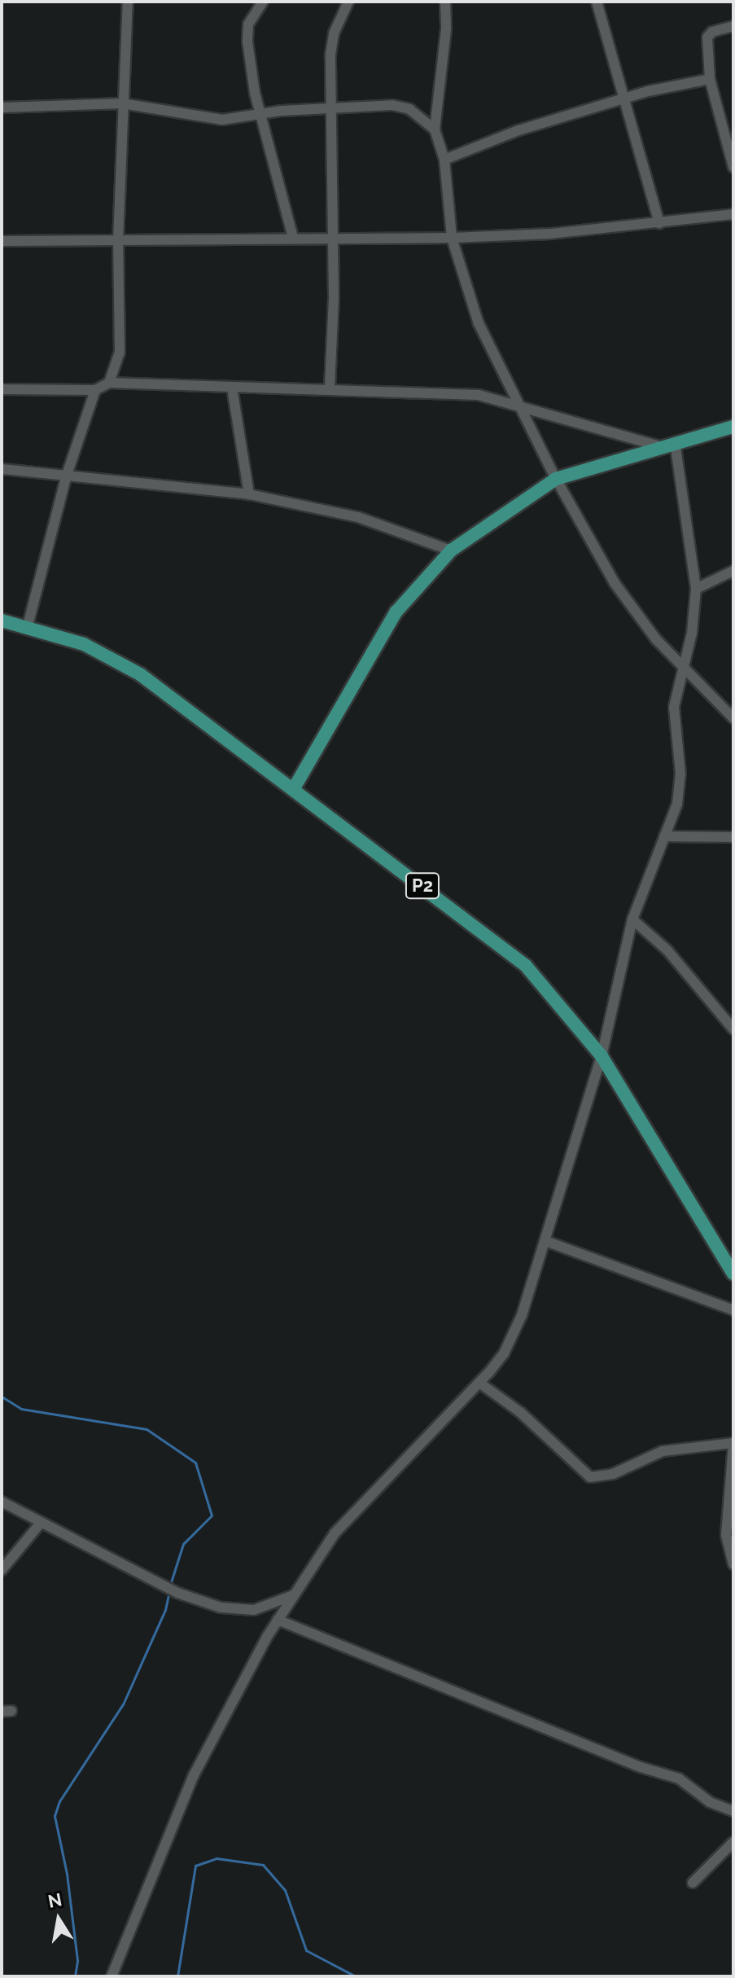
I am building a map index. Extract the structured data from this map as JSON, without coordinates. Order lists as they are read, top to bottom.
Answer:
{
  "streets": {
    "main road": ["P2"]
  },
  "north": "top"
}
